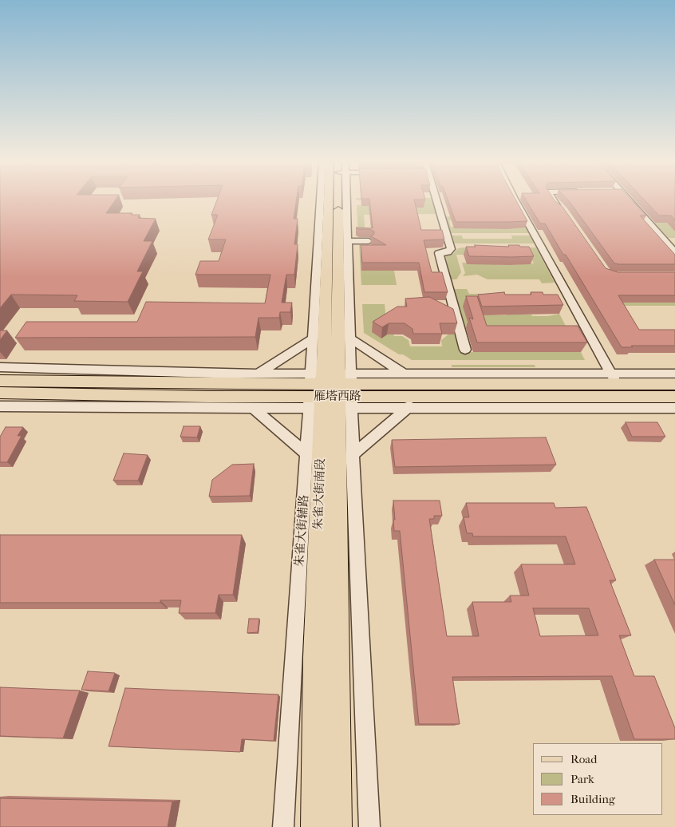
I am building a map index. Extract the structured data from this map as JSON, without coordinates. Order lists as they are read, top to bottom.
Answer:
{
  "streets": {
    "main road": ["雁塔西路", "朱雀大街南段"],
    "street": ["朱雀大街辅路"]
  },
  "crossings": [
    ["雁塔西路", "朱雀大街南段"],
    ["雁塔西路", "朱雀大街辅路"],
    ["朱雀大街南段", "朱雀大街辅路"]
  ],
  "legend": ["Road", "Park", "Building"]
}
